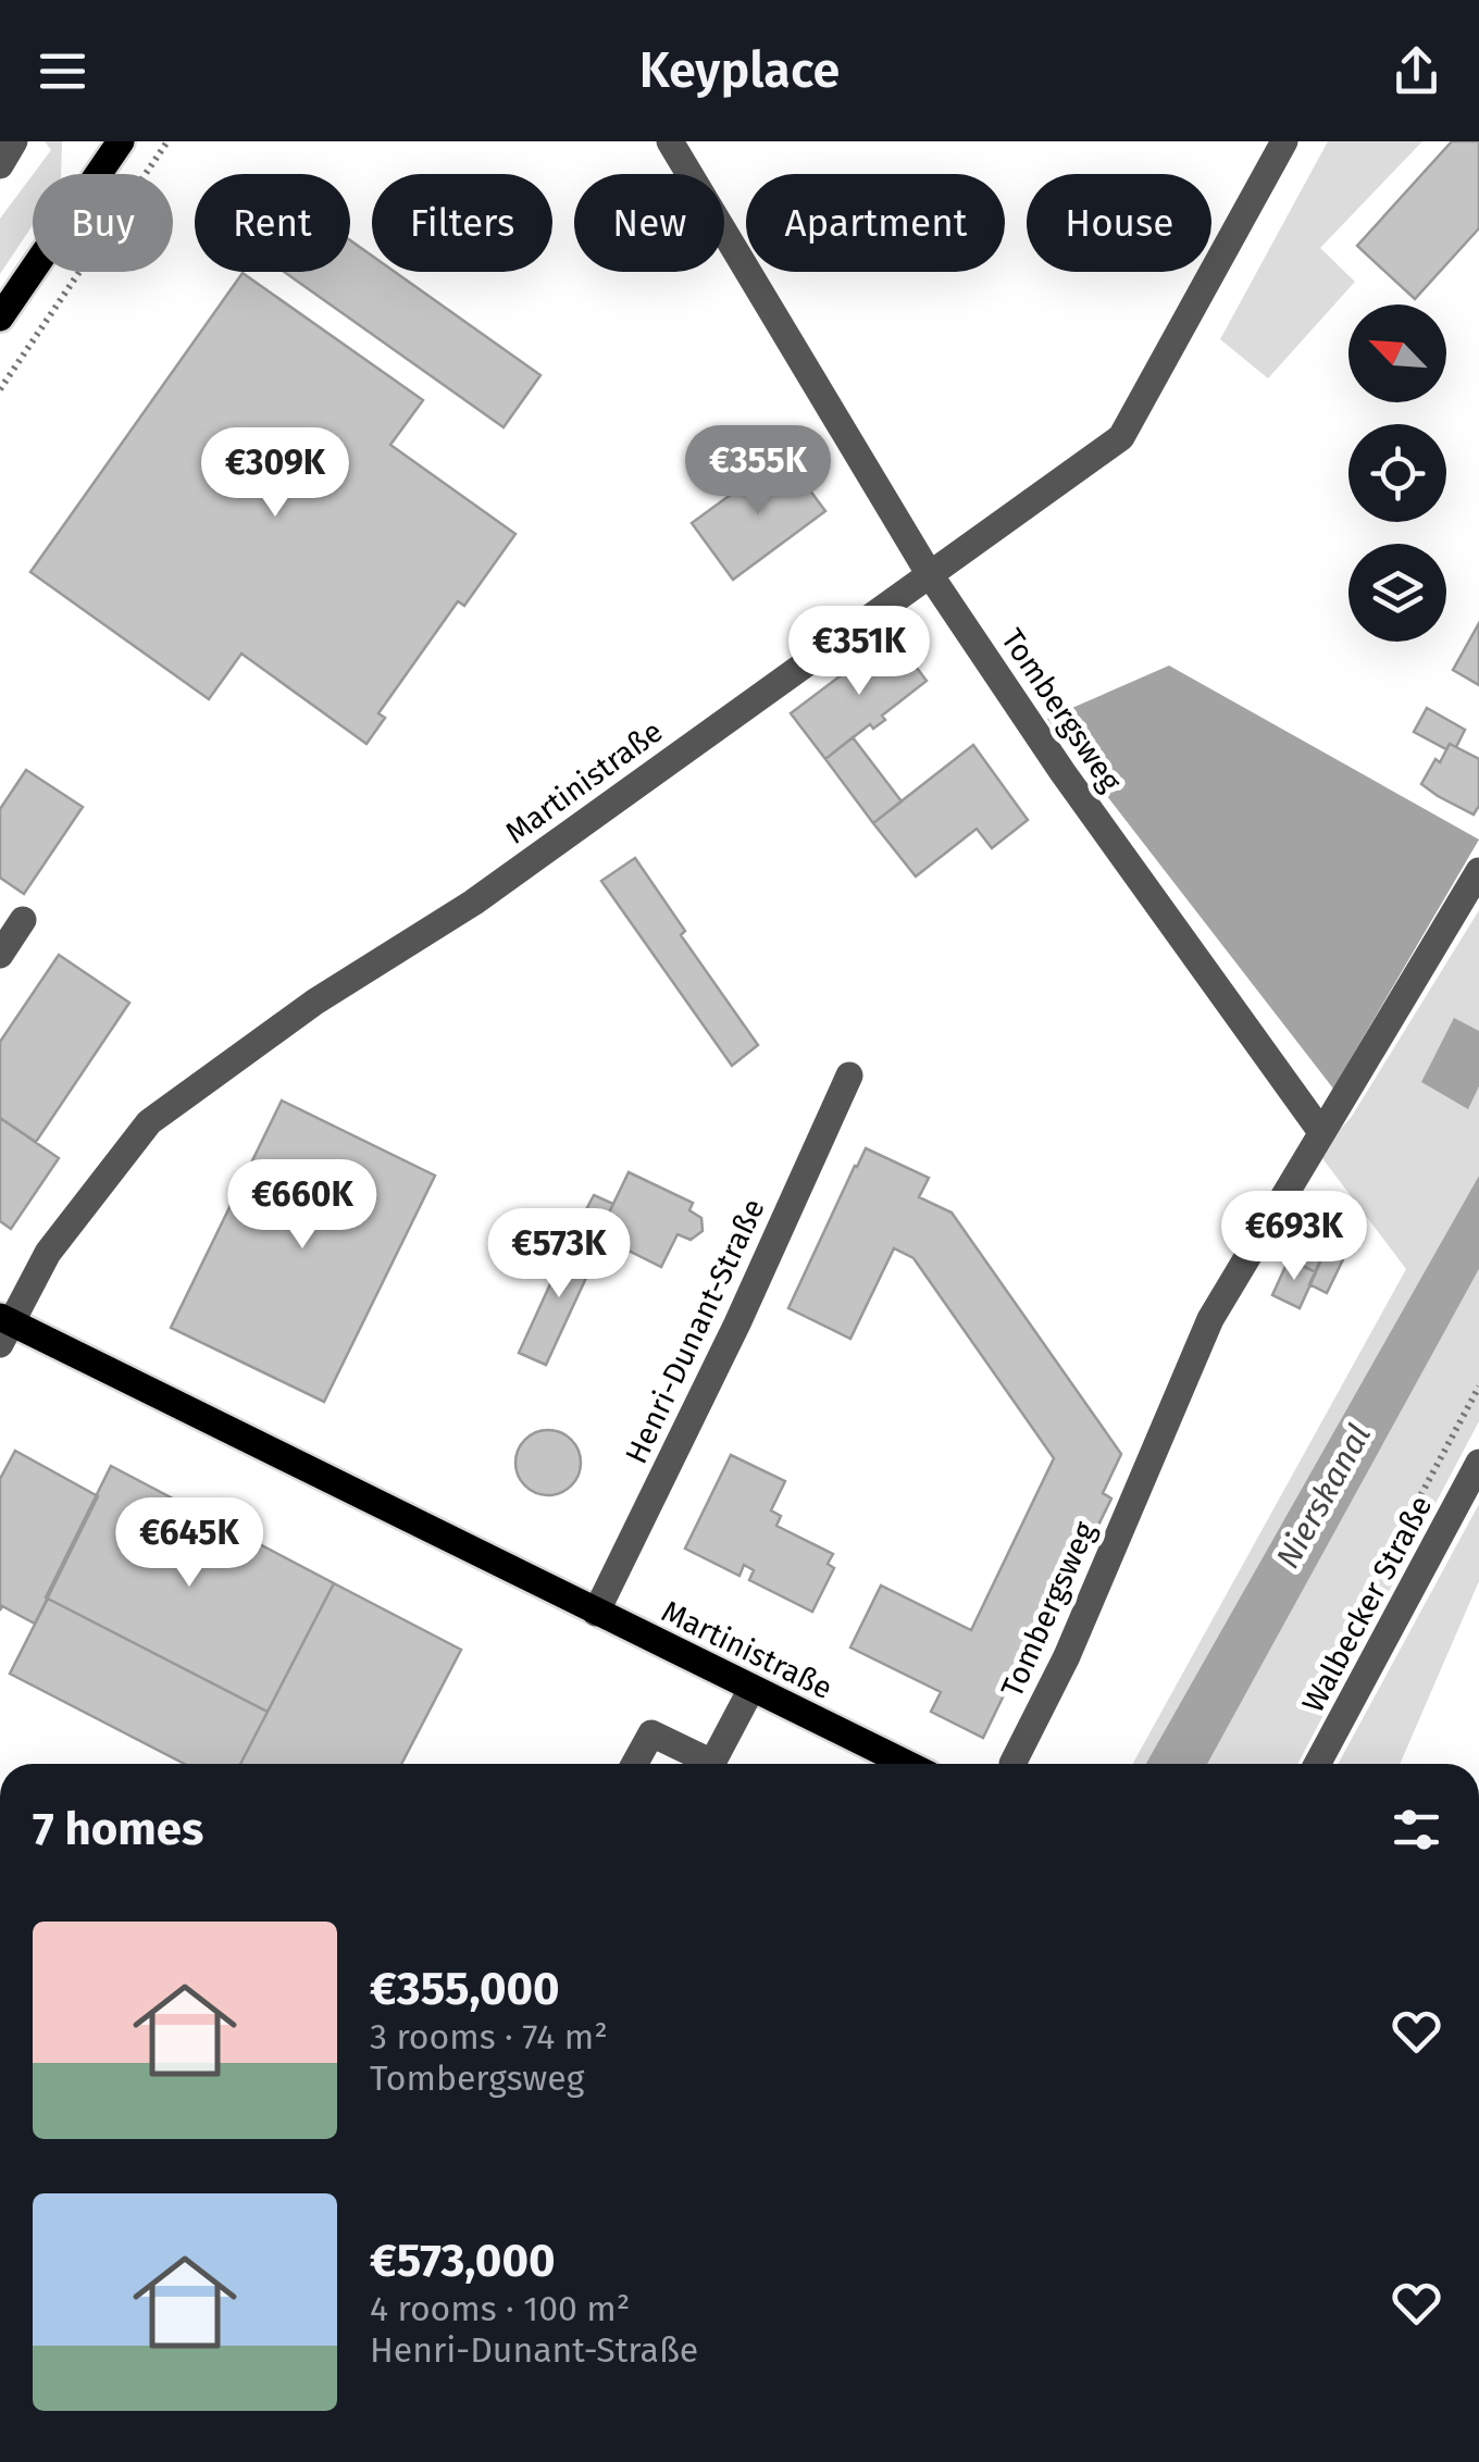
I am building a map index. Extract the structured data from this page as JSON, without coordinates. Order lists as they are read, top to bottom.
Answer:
{
  "streets": {
    "main road": ["Martinistraße"],
    "street": ["Tombergsweg", "Henri-Dunant-Straße", "Walbecker Straße"]
  },
  "crossings": [
    ["Tombergsweg", "Martinistraße"],
    ["Martinistraße", "Henri-Dunant-Straße"]
  ],
  "water": ["Nierskanal"],
  "north": "top left",
  "page": {
    "header": "Keyplace",
    "chip": [
      "Buy",
      "Rent",
      "Filters",
      "New",
      "Apartment",
      "House"
    ],
    "price": [
      "€355K",
      "€309K",
      "€351K",
      "€660K",
      "€693K",
      "€573K",
      "€645K"
    ],
    "heading": "7 homes",
    "list": [
      {
        "name": "€355,000",
        "note": "3 rooms · 74 m² · Tombergsweg"
      },
      {
        "name": "€573,000",
        "note": "4 rooms · 100 m² · Henri-Dunant-Straße"
      }
    ]
  }
}
